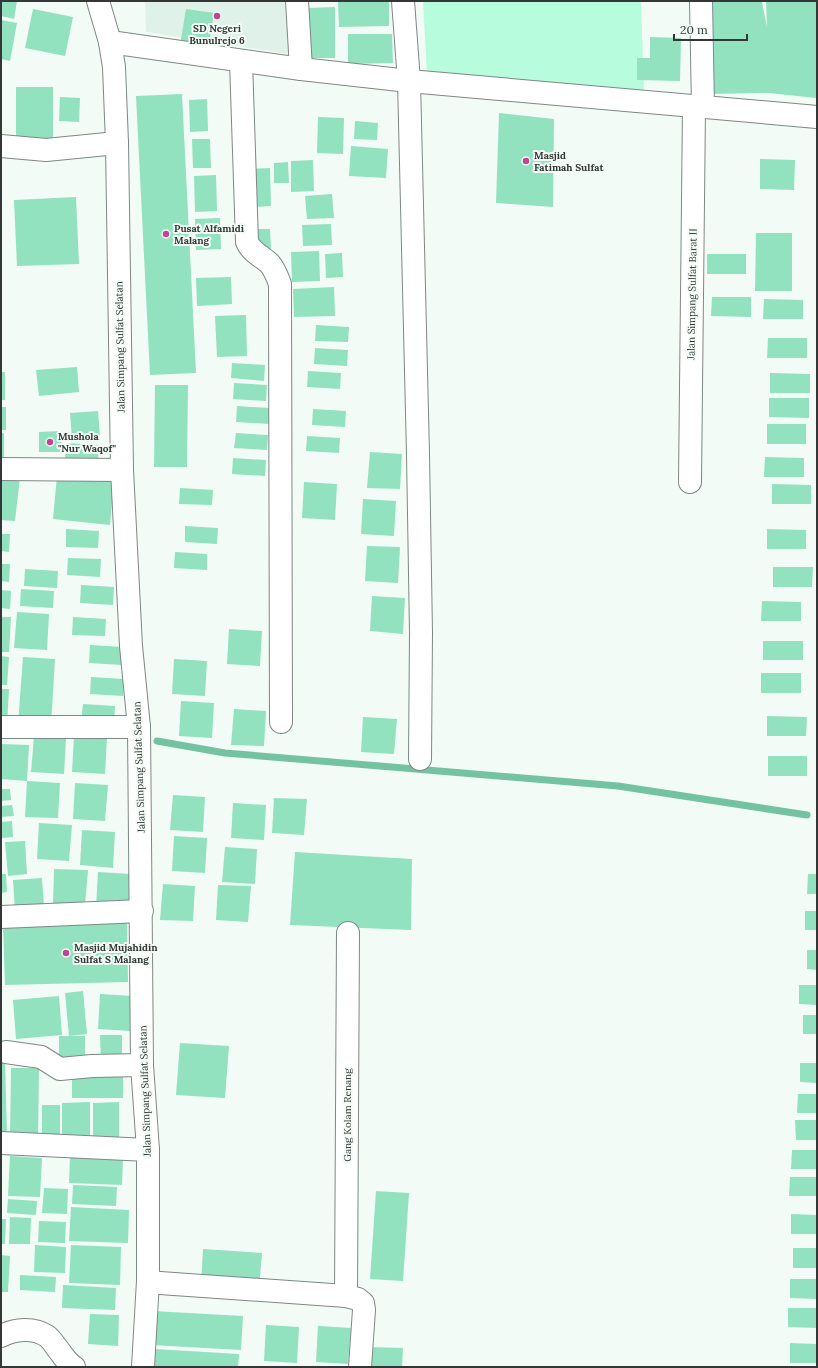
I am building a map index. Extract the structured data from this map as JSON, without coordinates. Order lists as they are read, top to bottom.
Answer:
{
  "streets": {
    "street": ["Jalan Simpang Sulfat Barat II", "Jalan Simpang Sulfat Selatan", "Gang Kolam Renang"]
  },
  "places": [
    "SD Negeri Bunulrejo 6",
    "Masjid Fatimah Sulfat",
    "Pusat Alfamidi Malang",
    "Mushola \"Nur Waqof\"",
    "Masjid Mujahidin Sulfat S Malang"
  ],
  "scale_bar": "20 m"
}
